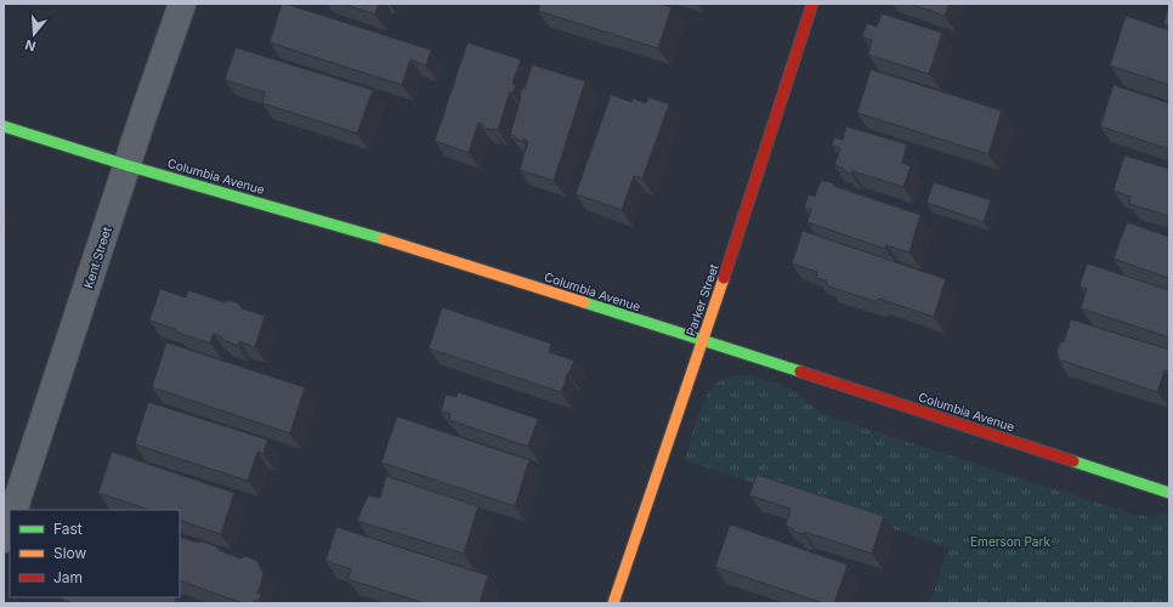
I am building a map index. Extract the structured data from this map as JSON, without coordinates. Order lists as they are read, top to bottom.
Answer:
{
  "streets": {
    "street": ["Columbia Avenue", "Kent Street", "Parker Street"]
  },
  "crossings": [
    ["Columbia Avenue", "Kent Street"],
    ["Columbia Avenue", "Parker Street"]
  ],
  "parks": ["Emerson Park"],
  "legend": ["Fast", "Slow", "Jam"],
  "north": "bottom"
}
